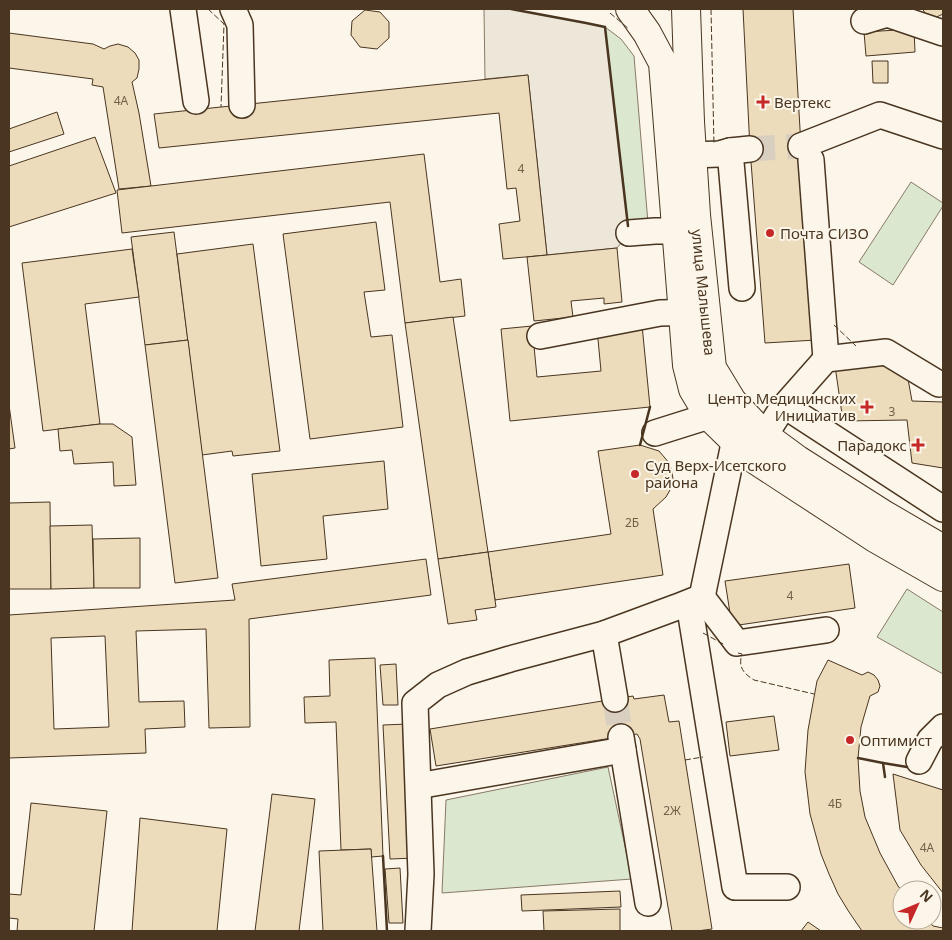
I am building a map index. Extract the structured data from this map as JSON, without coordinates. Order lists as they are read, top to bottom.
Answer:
{
  "streets": {
    "main road": ["улица Малышева"]
  },
  "places": {
    "health": ["Вертекс", "Центр Медицинских Инициатив", "Парадокс"],
    "other": ["Почта СИЗО", "Суд Верх-Исетского района", "Оптимист"]
  },
  "house_numbers": [
    "4А",
    "4",
    "3",
    "2Б",
    "4",
    "4Б",
    "2Ж",
    "4А"
  ],
  "north": "top right"
}
